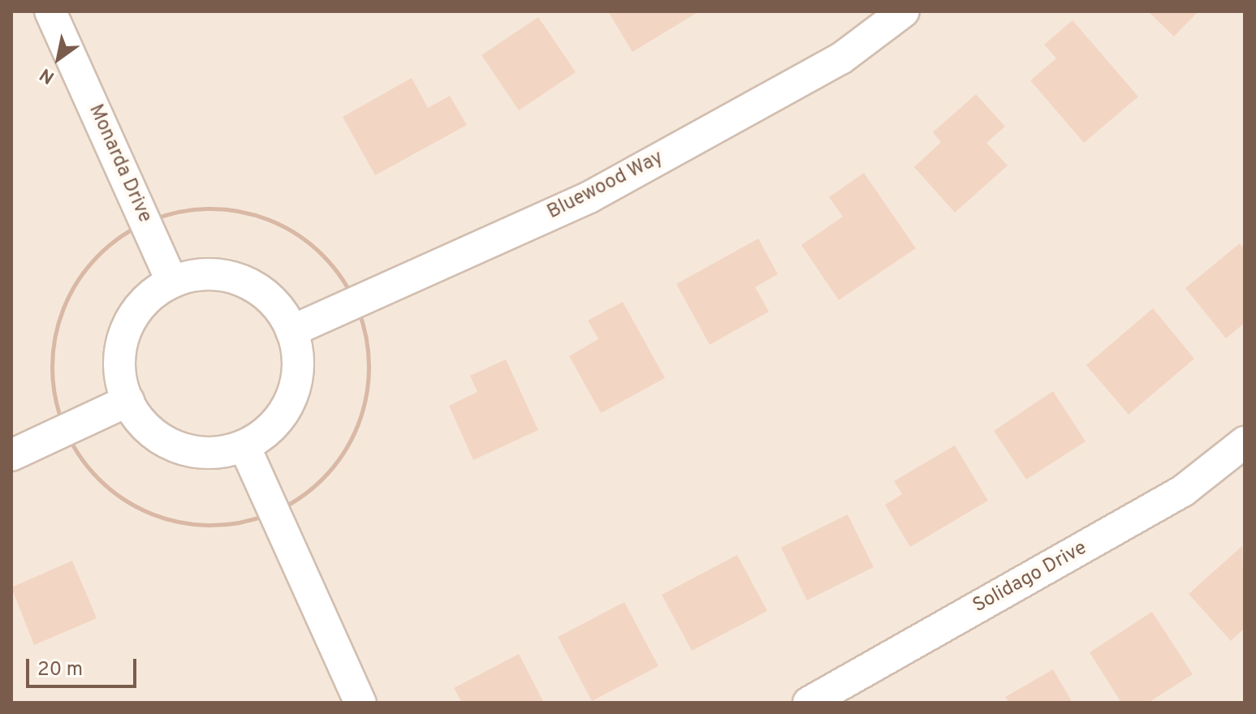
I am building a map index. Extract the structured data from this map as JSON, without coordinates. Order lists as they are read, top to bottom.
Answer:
{
  "streets": {
    "street": ["Monarda Drive", "Bluewood Way", "Solidago Drive"]
  },
  "crossings": [
    ["Monarda Drive", "Bluewood Way"]
  ],
  "scale_bar": "20 m",
  "north": "bottom left"
}
